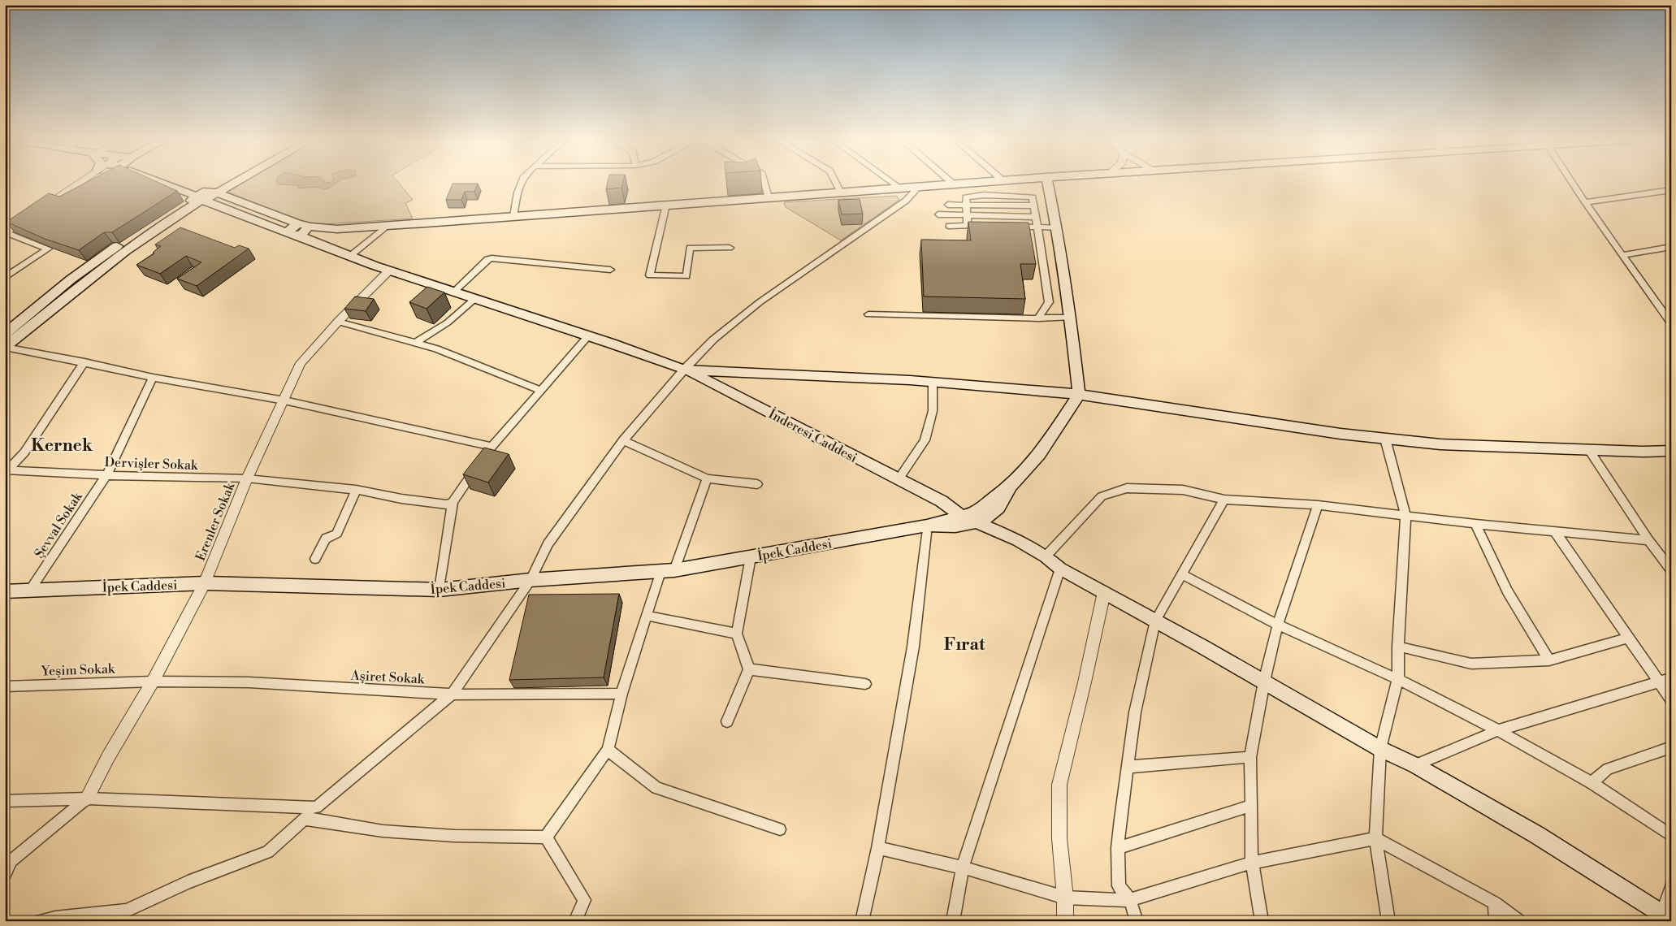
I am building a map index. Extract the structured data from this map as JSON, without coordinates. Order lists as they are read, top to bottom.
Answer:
{
  "streets": {
    "main road": ["İnderesi Caddesi", "İpek Caddesi"],
    "street": [
      "Dervişler Sokak",
      "Erenler Sokak",
      "Şevval Sokak",
      "Yeşim Sokak",
      "Aşiret Sokak"
    ]
  },
  "crossings": [
    ["İnderesi Caddesi", "İpek Caddesi"],
    ["Dervişler Sokak", "Erenler Sokak"],
    ["Dervişler Sokak", "Şevval Sokak"],
    ["Erenler Sokak", "İpek Caddesi"],
    ["Erenler Sokak", "Yeşim Sokak"],
    ["Erenler Sokak", "Aşiret Sokak"],
    ["Şevval Sokak", "İpek Caddesi"],
    ["Yeşim Sokak", "Aşiret Sokak"]
  ],
  "districts": ["Kernek", "Fırat"]
}
